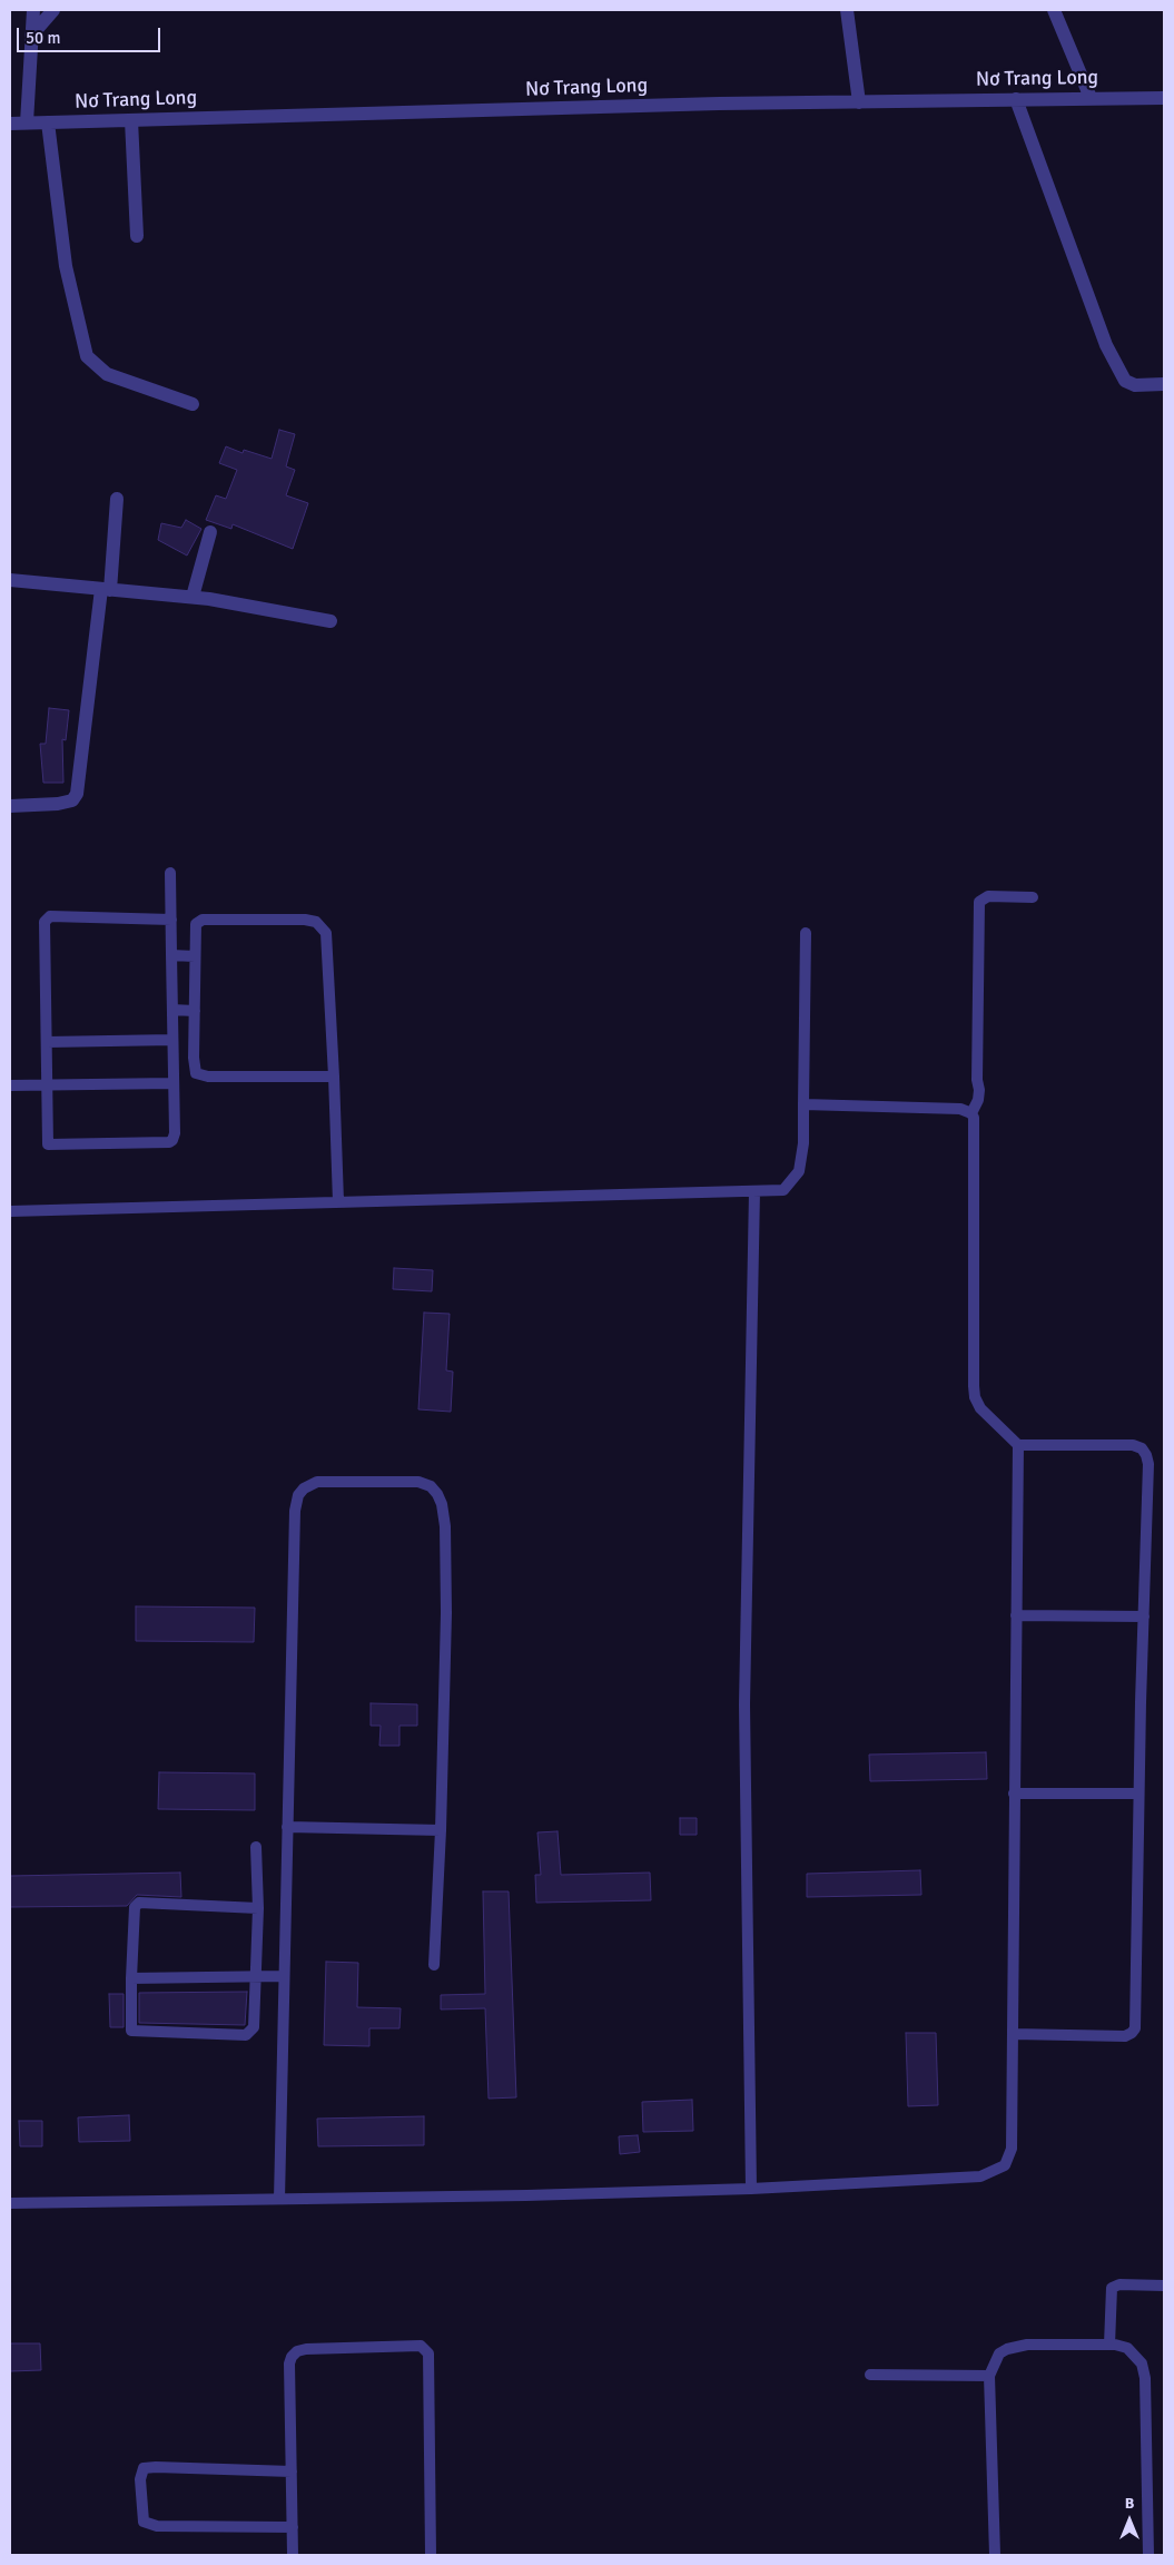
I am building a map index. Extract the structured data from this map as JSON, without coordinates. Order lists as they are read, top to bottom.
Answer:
{
  "streets": {
    "street": ["Nơ Trang Long"]
  },
  "scale_bar": "50 m",
  "north": "top"
}
